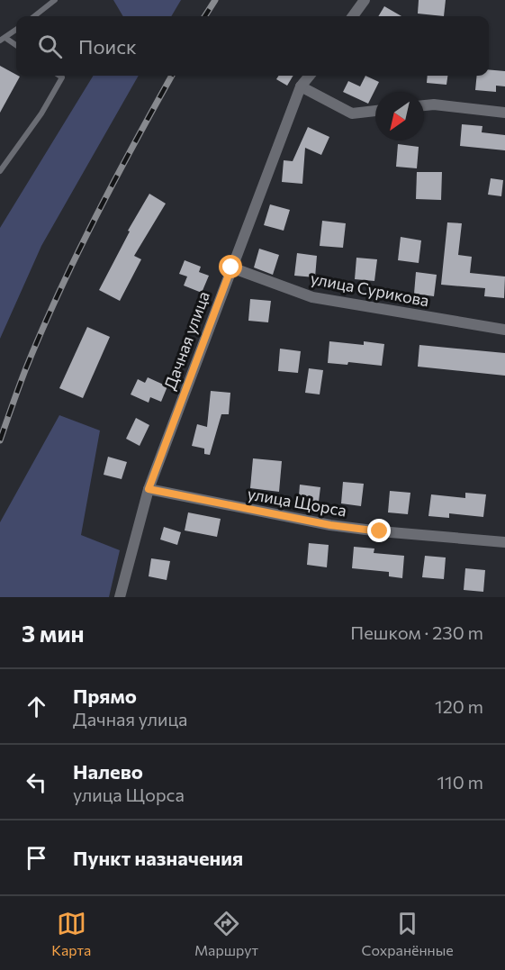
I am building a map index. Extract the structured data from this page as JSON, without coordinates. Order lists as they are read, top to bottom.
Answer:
{
  "streets": {
    "street": ["улица Сурикова", "Дачная улица", "улица Щорса"]
  },
  "crossings": [
    ["улица Сурикова", "Дачная улица"],
    ["Дачная улица", "улица Щорса"]
  ],
  "north": "bottom left",
  "page": {
    "search": "Поиск",
    "heading": ["3 мин", "Пешком · 230 m"],
    "list": [
      ["Прямо", "Дачная улица", "120 m"],
      ["Налево", "улица Щорса", "110 m"],
      "Пункт назначения"
    ],
    "nav": ["Карта", "Маршрут", "Сохранённые"]
  }
}
